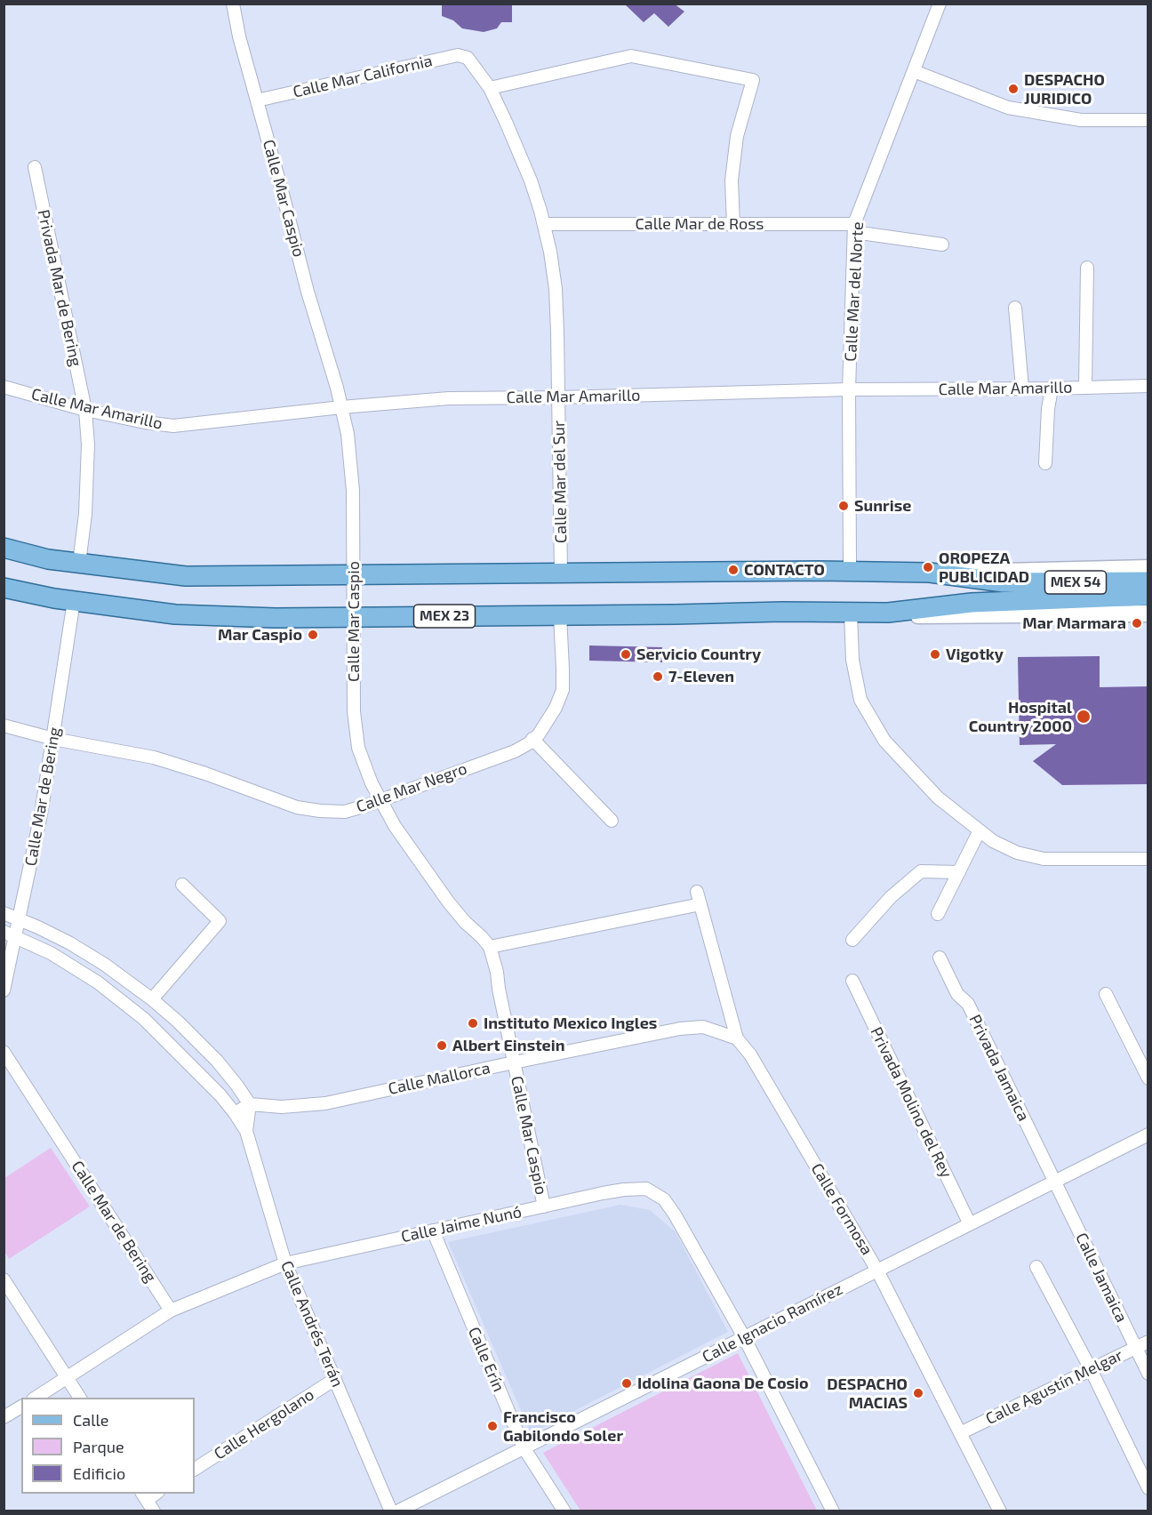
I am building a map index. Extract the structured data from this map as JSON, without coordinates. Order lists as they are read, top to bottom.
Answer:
{
  "streets": {
    "main road": ["MEX 54", "MEX 23"],
    "street": [
      "Calle Mar California",
      "Calle Mar Caspio",
      "Calle Mar de Ross",
      "Privada Mar de Bering",
      "Calle Mar del Norte",
      "Calle Mar Amarillo",
      "Calle Mar del Sur",
      "Calle Mar Negro",
      "Calle Mar de Bering",
      "Privada Jamaica",
      "Calle Mallorca",
      "Privada Molino del Rey",
      "Calle Formosa",
      "Calle Jaime Nunó",
      "Calle Jamaica",
      "Calle Ignacio Ramírez",
      "Calle Andrés Terán",
      "Calle Erín",
      "Calle Agustín Melgar",
      "Calle Hergolano"
    ]
  },
  "crossings": [
    ["Calle Mar California", "Calle Mar Caspio"],
    ["Calle Mar California", "Calle Mar del Sur"],
    ["Calle Mar Caspio", "Calle Mar Amarillo"],
    ["Calle Mar Caspio", "MEX 23"],
    ["Calle Mar Caspio", "Calle Mar Negro"],
    ["Calle Mar Caspio", "Calle Mallorca"],
    ["Calle Mar Caspio", "Calle Formosa"],
    ["Calle Mar Caspio", "Calle Jaime Nunó"],
    ["Calle Mar de Ross", "Calle Mar del Norte"],
    ["Calle Mar de Ross", "Calle Mar del Sur"],
    ["Privada Mar de Bering", "Calle Mar Amarillo"],
    ["Calle Mar del Norte", "Calle Mar Amarillo"],
    ["Calle Mar Amarillo", "Calle Mar del Sur"],
    ["MEX 54", "MEX 23"],
    ["MEX 23", "Calle Mar Negro"],
    ["MEX 23", "Calle Mar de Bering"],
    ["Calle Mar Negro", "Calle Mar de Bering"],
    ["Calle Mar de Bering", "Calle Jaime Nunó"],
    ["Calle Mar de Bering", "Calle Andrés Terán"],
    ["Privada Jamaica", "Calle Jamaica"],
    ["Privada Jamaica", "Calle Ignacio Ramírez"],
    ["Calle Mallorca", "Calle Formosa"],
    ["Calle Mallorca", "Calle Andrés Terán"],
    ["Privada Molino del Rey", "Calle Ignacio Ramírez"],
    ["Calle Formosa", "Calle Ignacio Ramírez"],
    ["Calle Formosa", "Calle Agustín Melgar"],
    ["Calle Jaime Nunó", "Calle Ignacio Ramírez"],
    ["Calle Jaime Nunó", "Calle Andrés Terán"],
    ["Calle Jaime Nunó", "Calle Erín"],
    ["Calle Jamaica", "Calle Ignacio Ramírez"],
    ["Calle Jamaica", "Calle Agustín Melgar"],
    ["Calle Ignacio Ramírez", "Calle Erín"],
    ["Calle Andrés Terán", "Calle Hergolano"]
  ],
  "places": [
    "DESPACHO JURIDICO",
    "Sunrise",
    "OROPEZA PUBLICIDAD",
    "CONTACTO",
    "Mar Marmara",
    "Mar Caspio",
    "Servicio Country",
    "Vigotky",
    "7-Eleven",
    "Hospital Country 2000",
    "Instituto Mexico Ingles",
    "Albert Einstein",
    "Idolina Gaona De Cosio",
    "DESPACHO MACIAS",
    "Francisco Gabilondo Soler"
  ],
  "legend": ["Calle", "Parque", "Edificio"]
}
